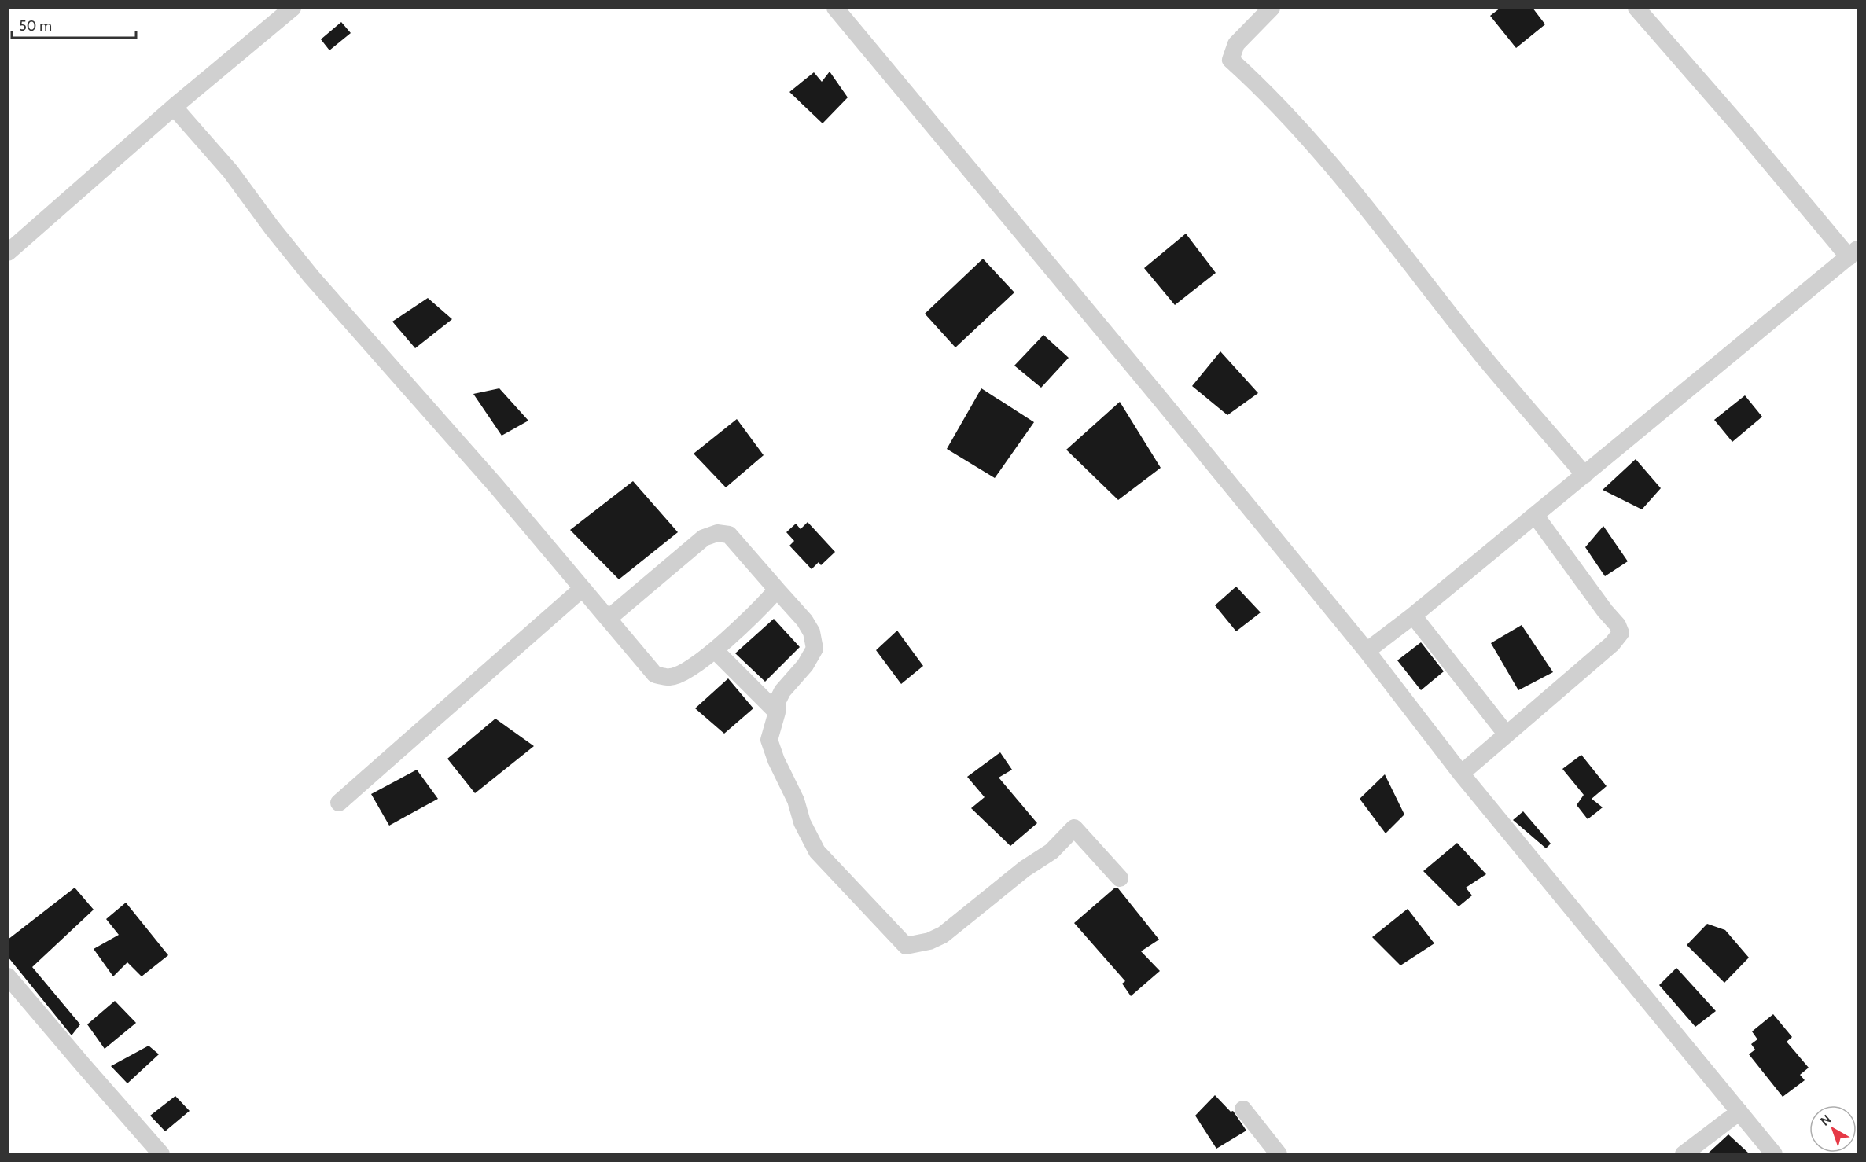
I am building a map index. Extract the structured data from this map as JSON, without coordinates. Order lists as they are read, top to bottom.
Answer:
{
  "scale_bar": "50 m",
  "north": "top left"
}
